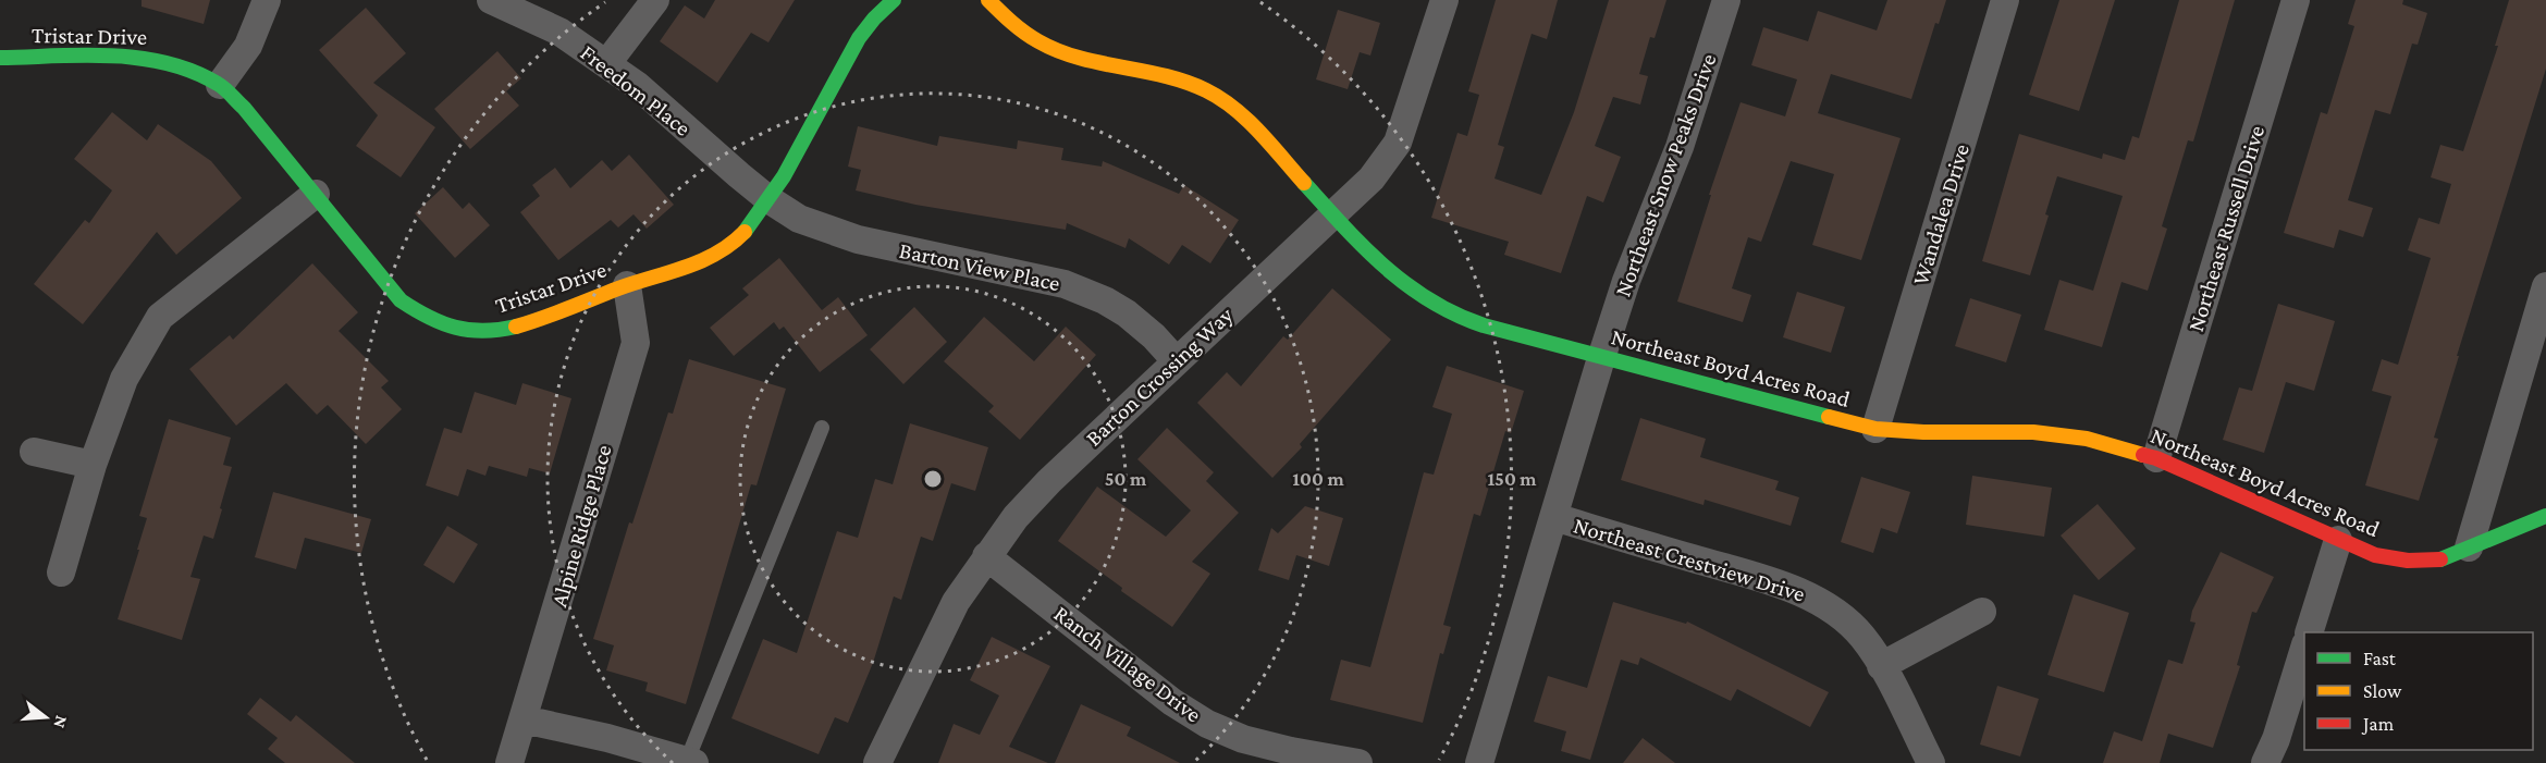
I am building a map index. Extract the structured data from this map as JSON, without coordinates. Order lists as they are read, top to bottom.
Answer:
{
  "streets": {
    "street": [
      "Tristar Drive",
      "Freedom Place",
      "Northeast Snow Peaks Drive",
      "Wandalea Drive",
      "Northeast Russell Drive",
      "Barton View Place",
      "Northeast Boyd Acres Road",
      "Barton Crossing Way",
      "Alpine Ridge Place",
      "Northeast Crestview Drive",
      "Ranch Village Drive"
    ]
  },
  "crossings": [
    ["Tristar Drive", "Freedom Place"],
    ["Tristar Drive", "Barton View Place"],
    ["Tristar Drive", "Alpine Ridge Place"],
    ["Freedom Place", "Barton View Place"],
    ["Northeast Snow Peaks Drive", "Northeast Boyd Acres Road"],
    ["Northeast Snow Peaks Drive", "Northeast Crestview Drive"],
    ["Wandalea Drive", "Northeast Boyd Acres Road"],
    ["Northeast Russell Drive", "Northeast Boyd Acres Road"],
    ["Barton View Place", "Barton Crossing Way"],
    ["Northeast Boyd Acres Road", "Barton Crossing Way"],
    ["Barton Crossing Way", "Ranch Village Drive"]
  ],
  "legend": ["Fast", "Slow", "Jam"],
  "north": "right",
  "rings": ["50 m", "100 m", "150 m"]
}
